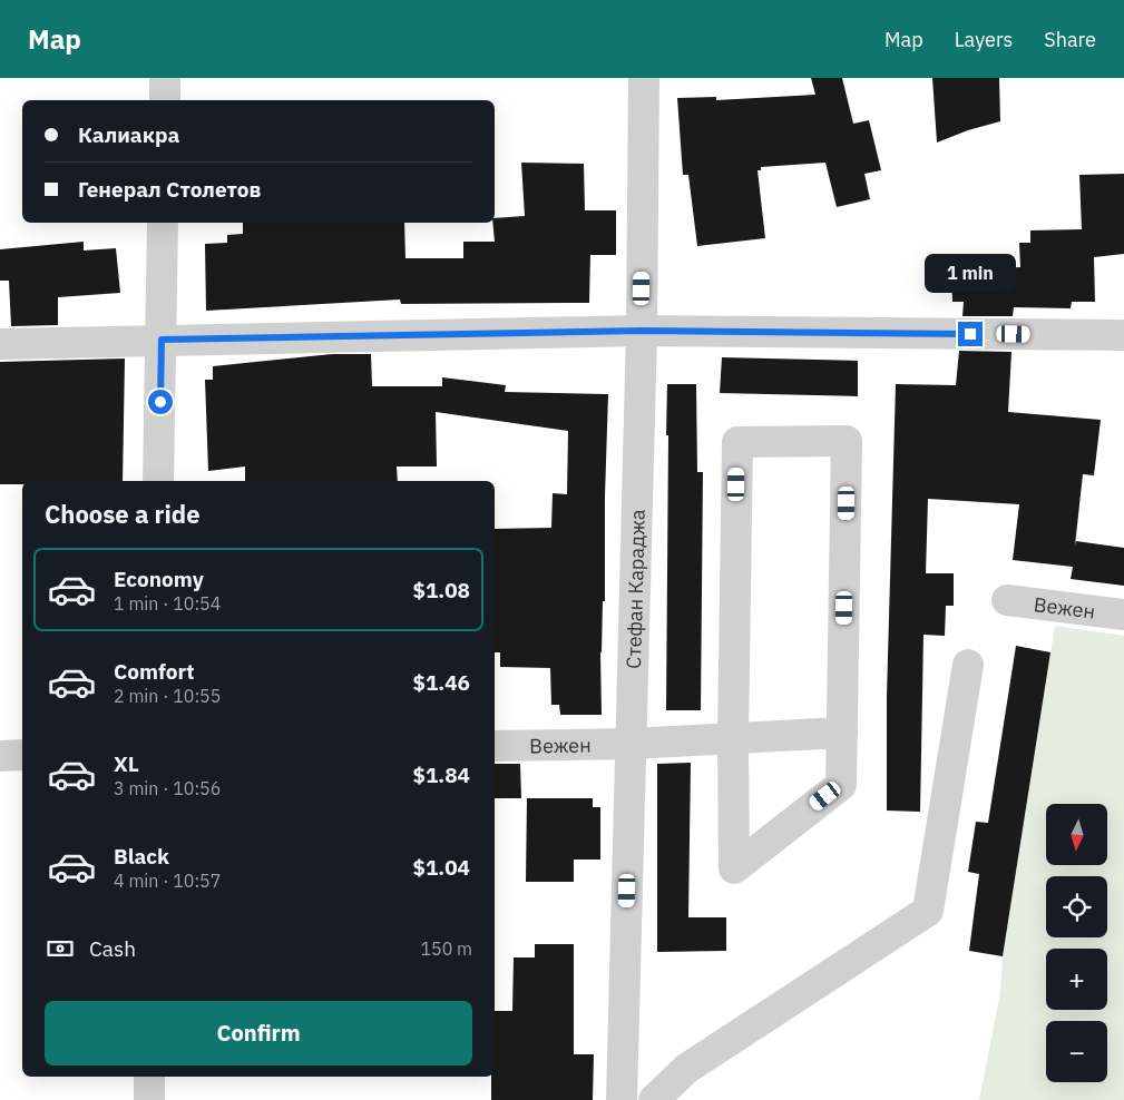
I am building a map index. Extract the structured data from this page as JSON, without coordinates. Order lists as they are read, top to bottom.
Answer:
{
  "streets": {
    "street": ["Стефан Караджа", "Вежен"]
  },
  "crossings": [
    ["Стефан Караджа", "Вежен"]
  ],
  "north": "bottom",
  "page": {
    "header": "Map",
    "nav": ["Map", "Layers", "Share"],
    "banner": ["Калиакра", "Генерал Столетов"],
    "bubble": "1 min",
    "heading": "Choose a ride",
    "list": [
      {
        "name": "Economy",
        "note": "1 min · 10:54",
        "value": "$1.08"
      },
      {
        "name": "Comfort",
        "note": "2 min · 10:55",
        "value": "$1.46"
      },
      {
        "name": "XL",
        "note": "3 min · 10:56",
        "value": "$1.84"
      },
      {
        "name": "Black",
        "note": "4 min · 10:57",
        "value": "$1.04"
      }
    ],
    "map_buttons": ["+", "−"],
    "pay": ["Cash", "150 m"],
    "buttons": "Confirm"
  }
}
